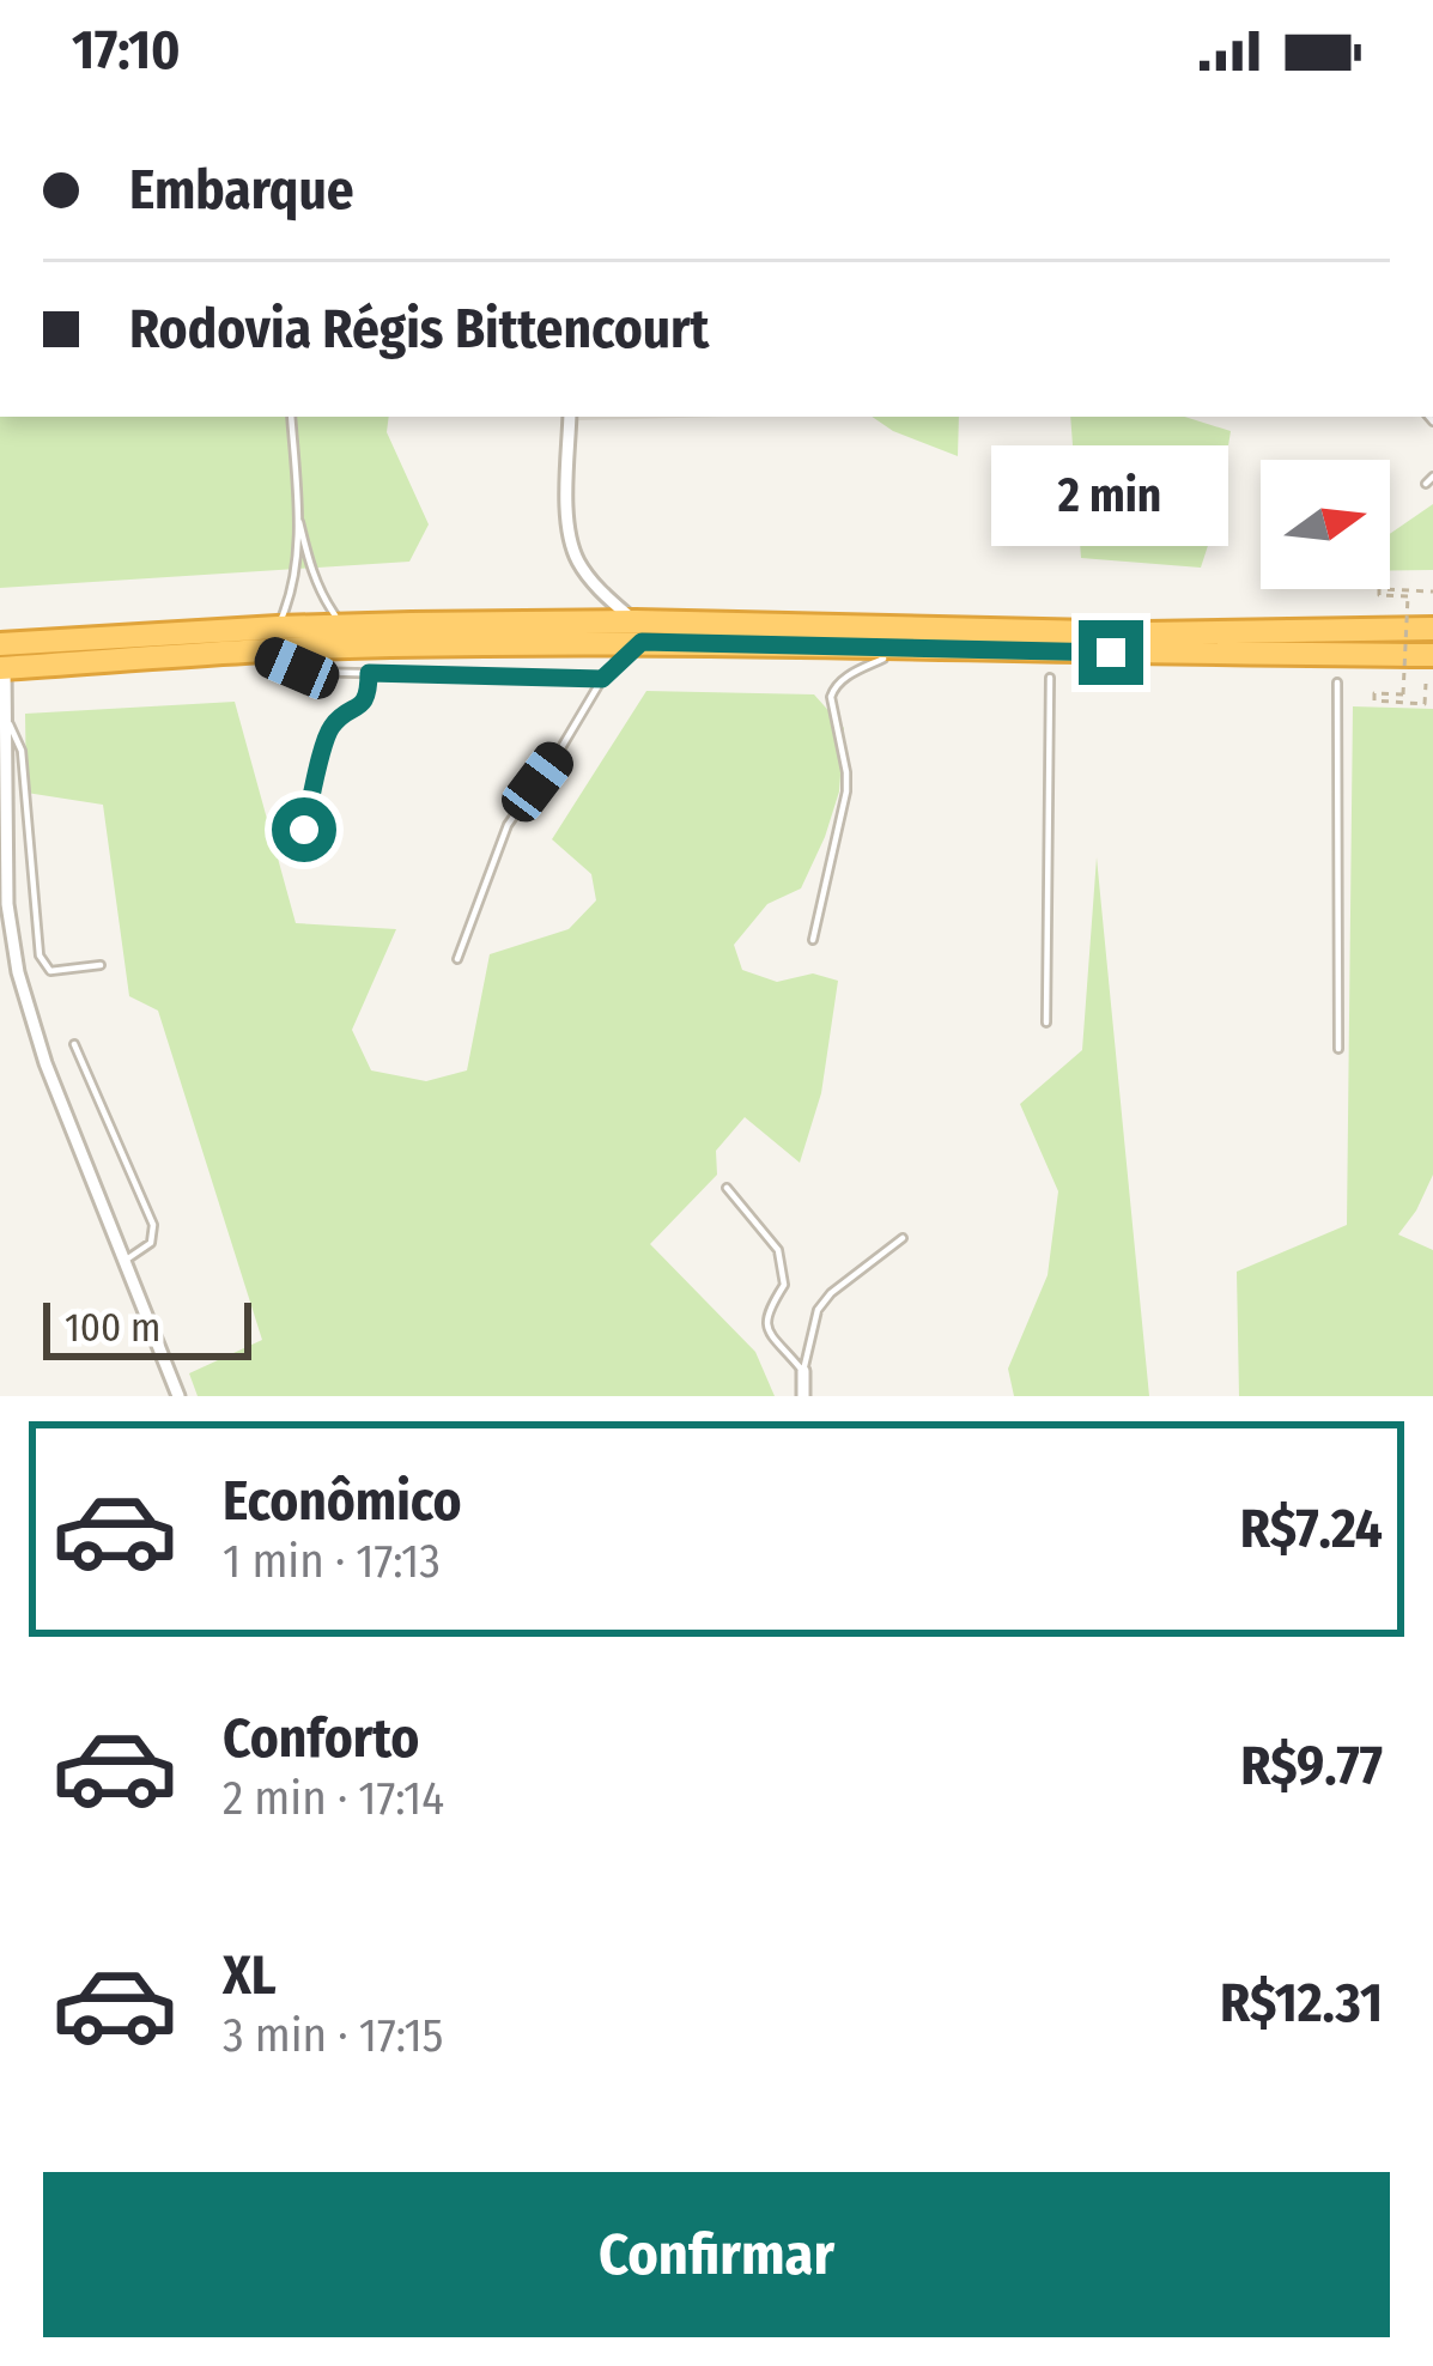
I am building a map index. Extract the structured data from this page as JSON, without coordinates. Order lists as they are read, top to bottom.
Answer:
{
  "scale_bar": "100 m",
  "north": "right",
  "page": {
    "status": "17:10",
    "banner": ["Embarque", "Rodovia Régis Bittencourt"],
    "bubble": "2 min",
    "scale": "100 m",
    "list": [
      {
        "name": "Econômico",
        "note": "1 min · 17:13",
        "value": "R$7.24"
      },
      {
        "name": "Conforto",
        "note": "2 min · 17:14",
        "value": "R$9.77"
      },
      {
        "name": "XL",
        "note": "3 min · 17:15",
        "value": "R$12.31"
      }
    ],
    "buttons": "Confirmar"
  }
}
